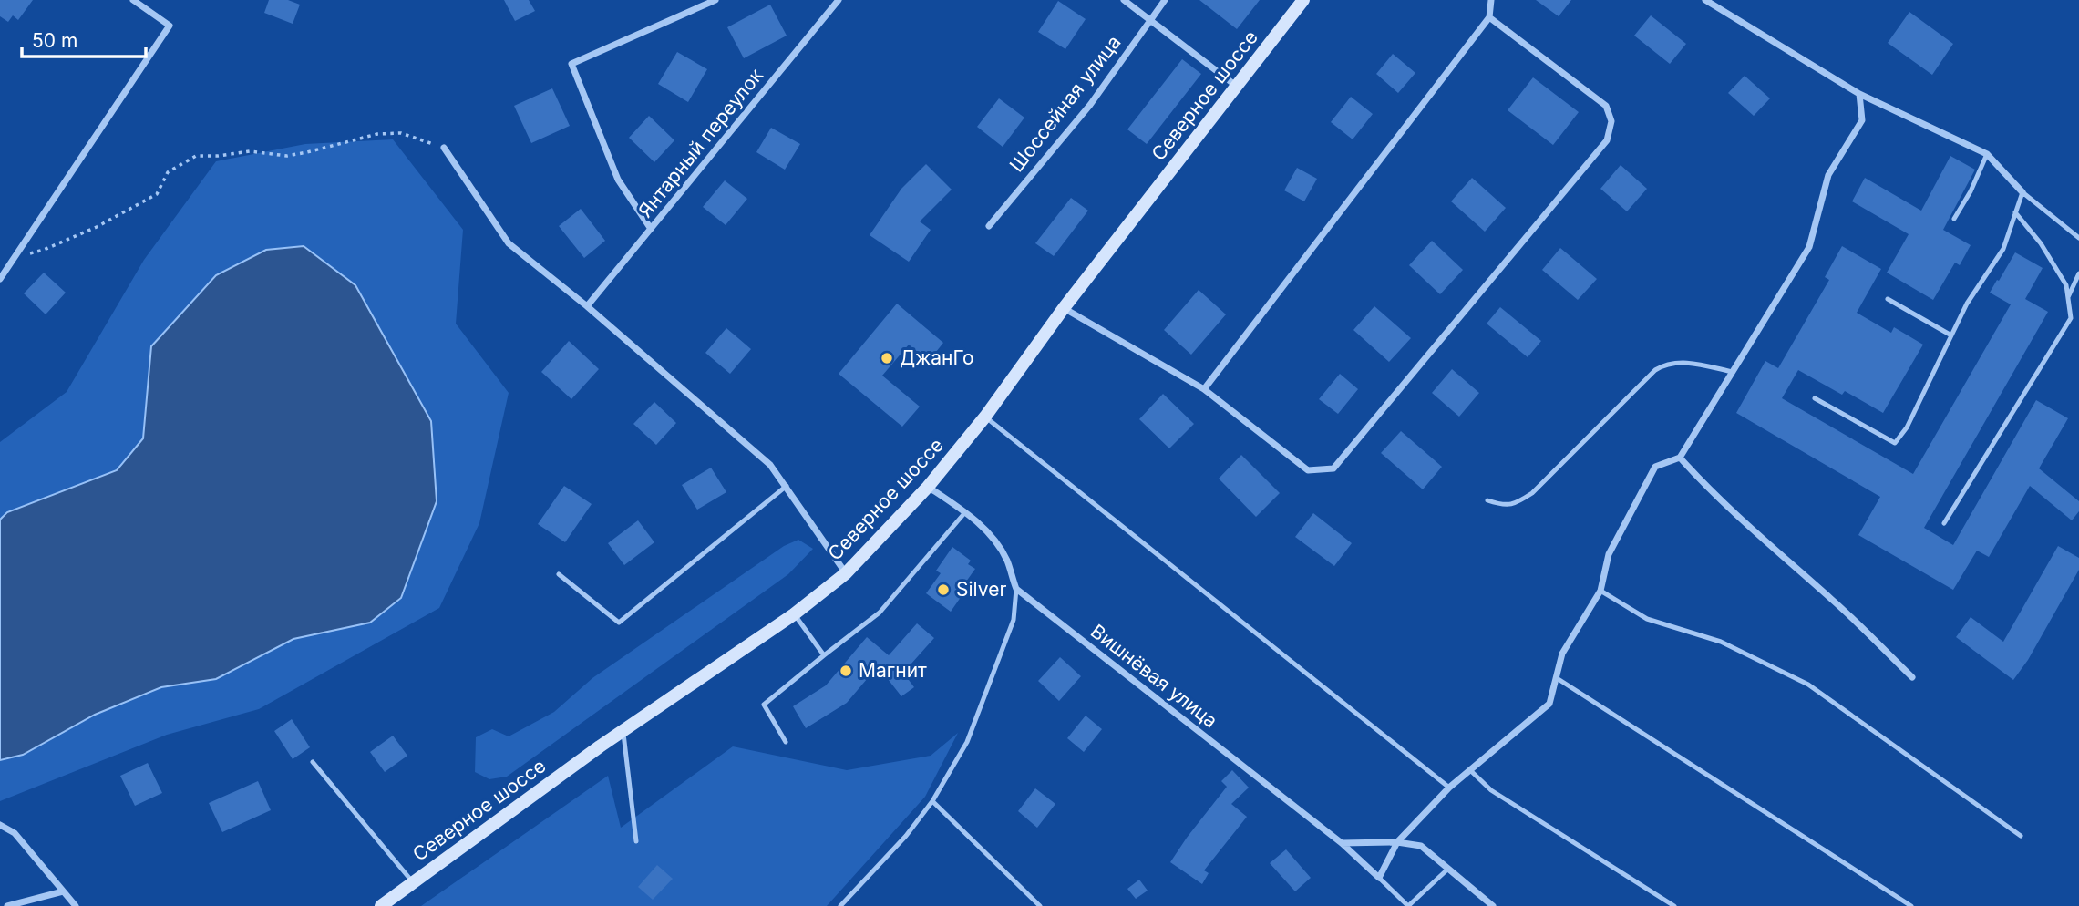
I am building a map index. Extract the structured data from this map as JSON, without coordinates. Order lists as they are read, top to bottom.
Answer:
{
  "streets": {
    "main road": ["Северное шоссе"],
    "street": ["Шоссейная улица", "Янтарный переулок", "Вишнёвая улица"]
  },
  "places": ["ДжанГо", "Silver", "Магнит"],
  "scale_bar": "50 m"
}
